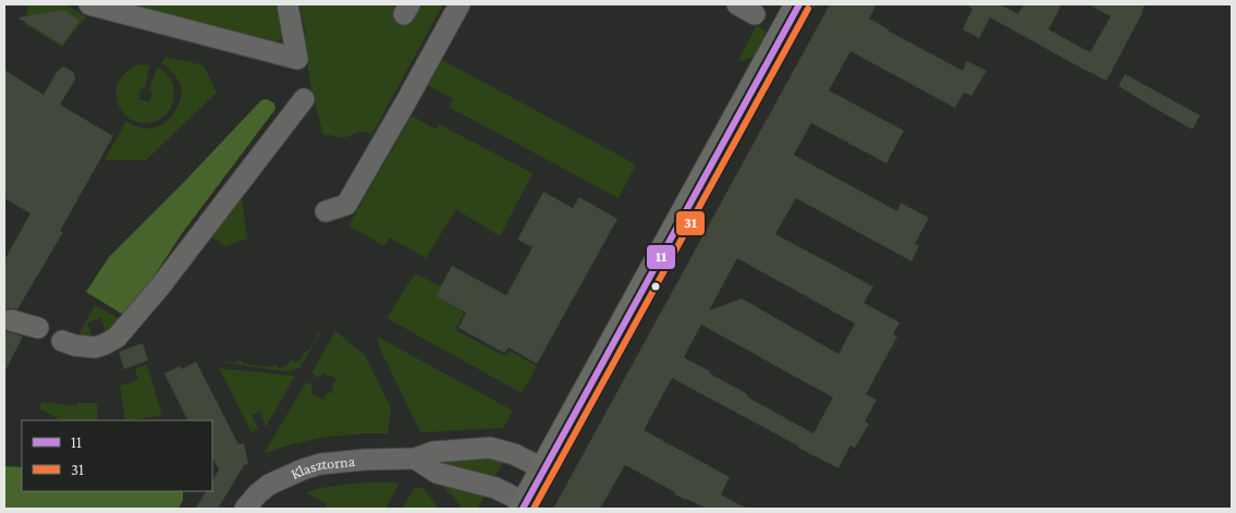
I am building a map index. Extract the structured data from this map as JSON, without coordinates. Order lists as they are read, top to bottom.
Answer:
{
  "streets": {
    "street": ["Klasztorna"]
  },
  "lines": ["transit line 11", "transit line 31"],
  "legend": ["11", "31"]
}
